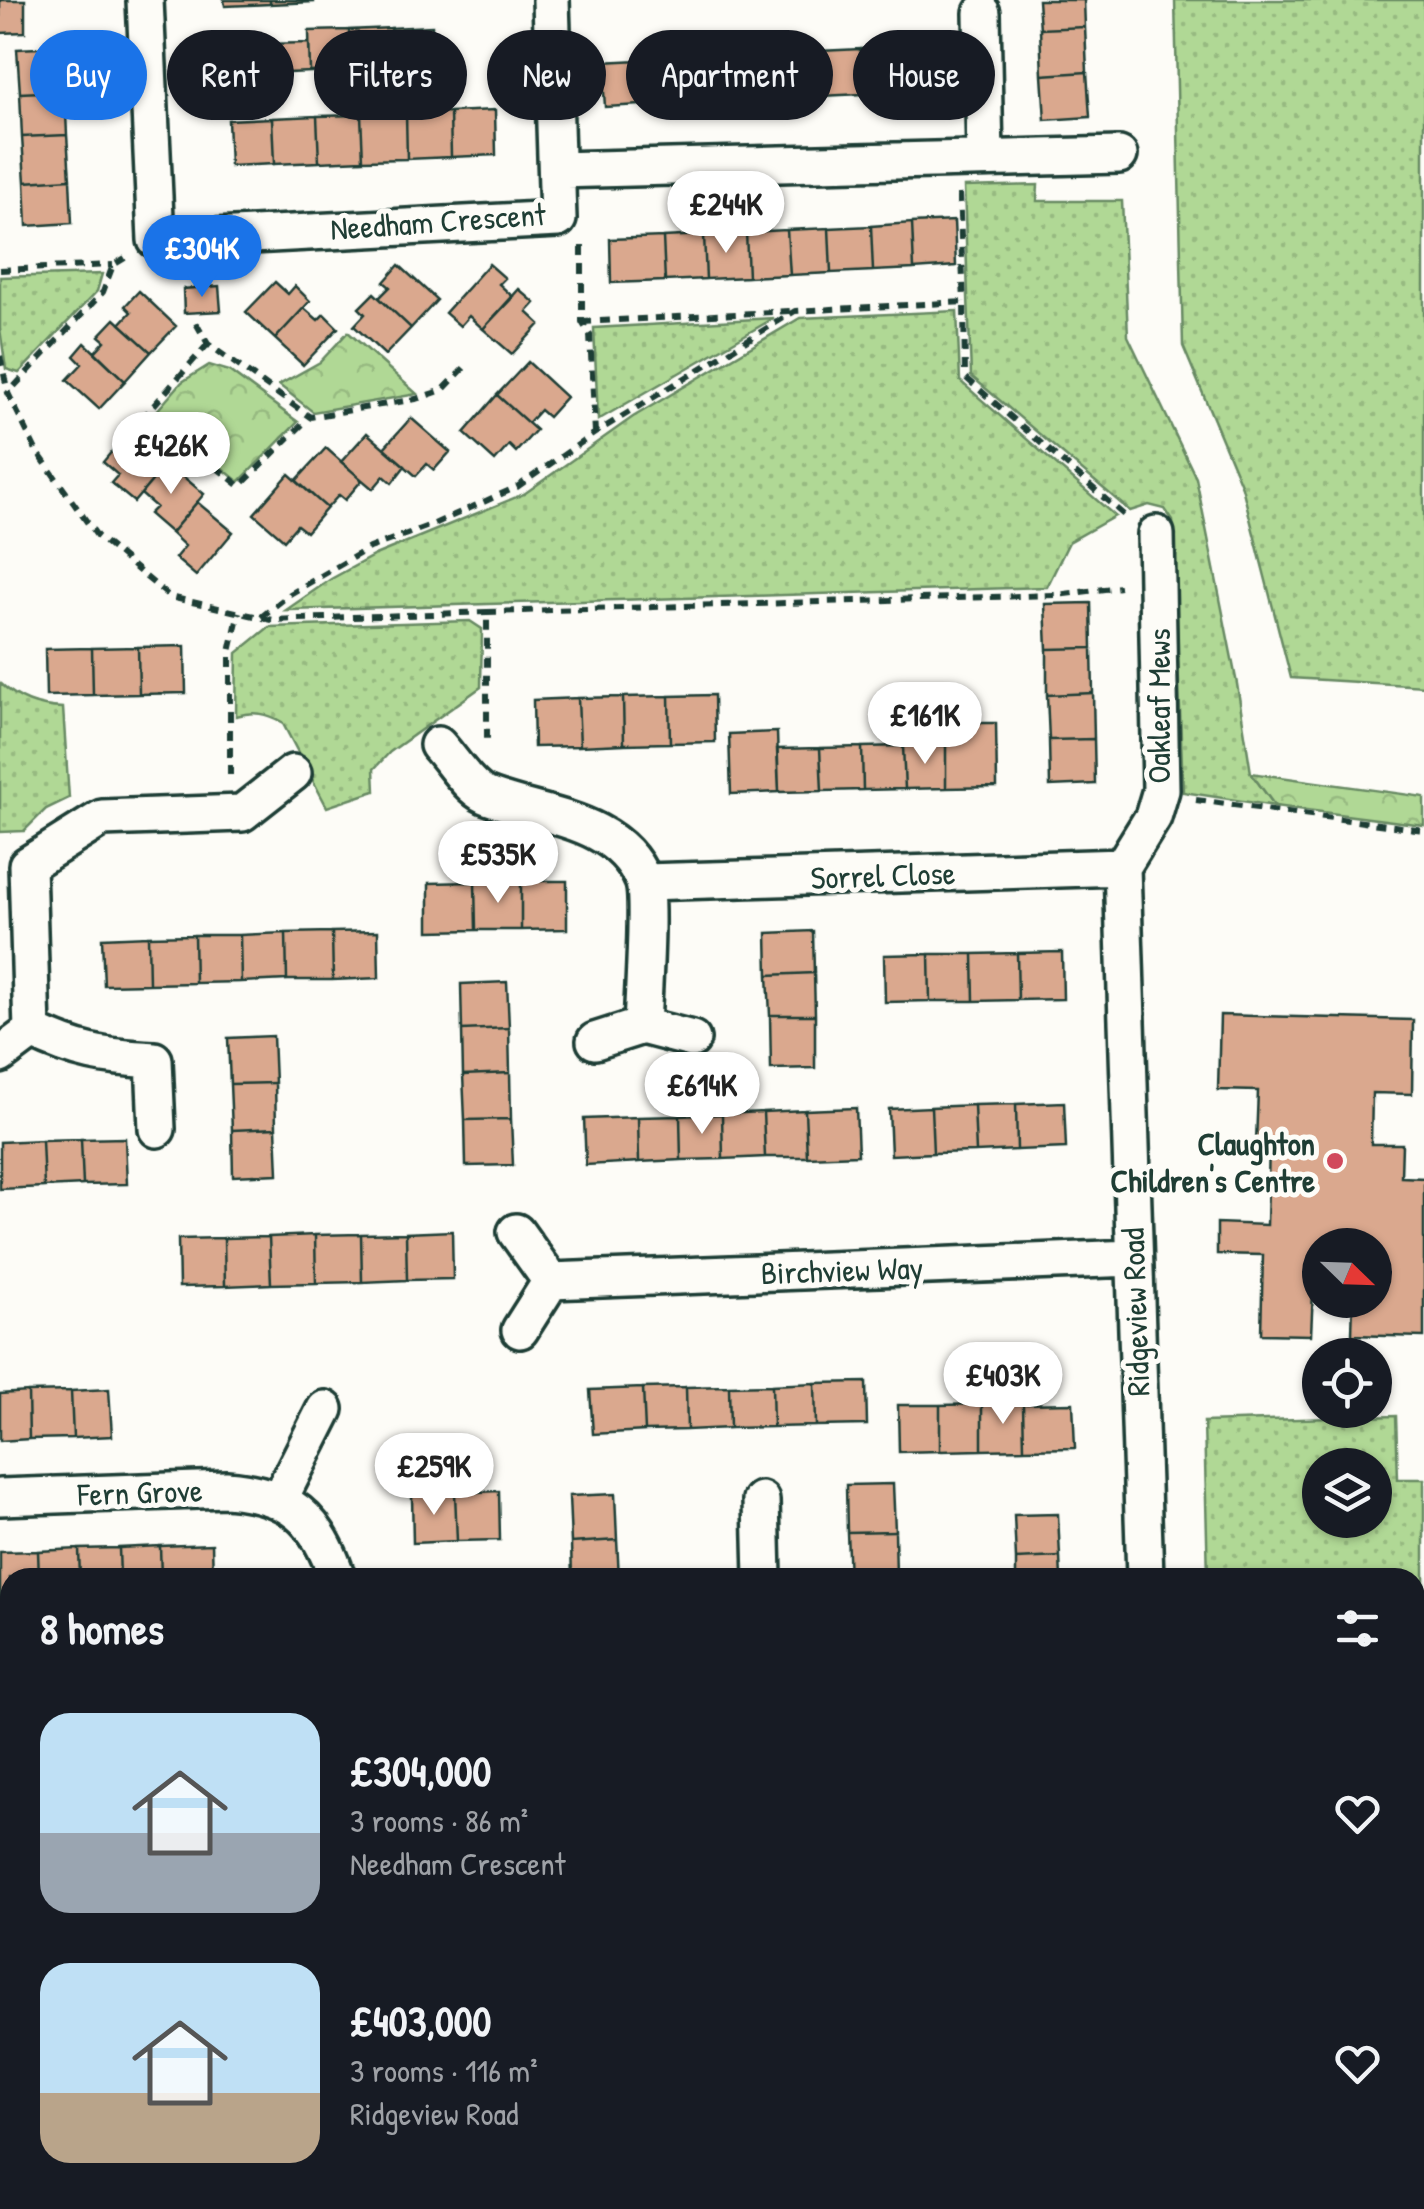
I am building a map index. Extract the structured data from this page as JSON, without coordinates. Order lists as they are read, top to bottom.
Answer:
{
  "streets": {
    "street": [
      "Needham Crescent",
      "Oakleaf Mews",
      "Sorrel Close",
      "Birchview Way",
      "Ridgeview Road",
      "Fern Grove"
    ]
  },
  "crossings": [
    ["Oakleaf Mews", "Sorrel Close"],
    ["Oakleaf Mews", "Ridgeview Road"],
    ["Sorrel Close", "Ridgeview Road"],
    ["Birchview Way", "Ridgeview Road"]
  ],
  "places": ["Claughton Children's Centre"],
  "north": "bottom right",
  "page": {
    "chip": [
      "Buy",
      "Rent",
      "Filters",
      "New",
      "Apartment",
      "House"
    ],
    "price": [
      "£244K",
      "£304K",
      "£426K",
      "£161K",
      "£535K",
      "£614K",
      "£403K",
      "£259K"
    ],
    "heading": "8 homes",
    "list": [
      {
        "name": "£304,000",
        "note": "3 rooms · 86 m² · Needham Crescent"
      },
      {
        "name": "£403,000",
        "note": "3 rooms · 116 m² · Ridgeview Road"
      }
    ]
  }
}
